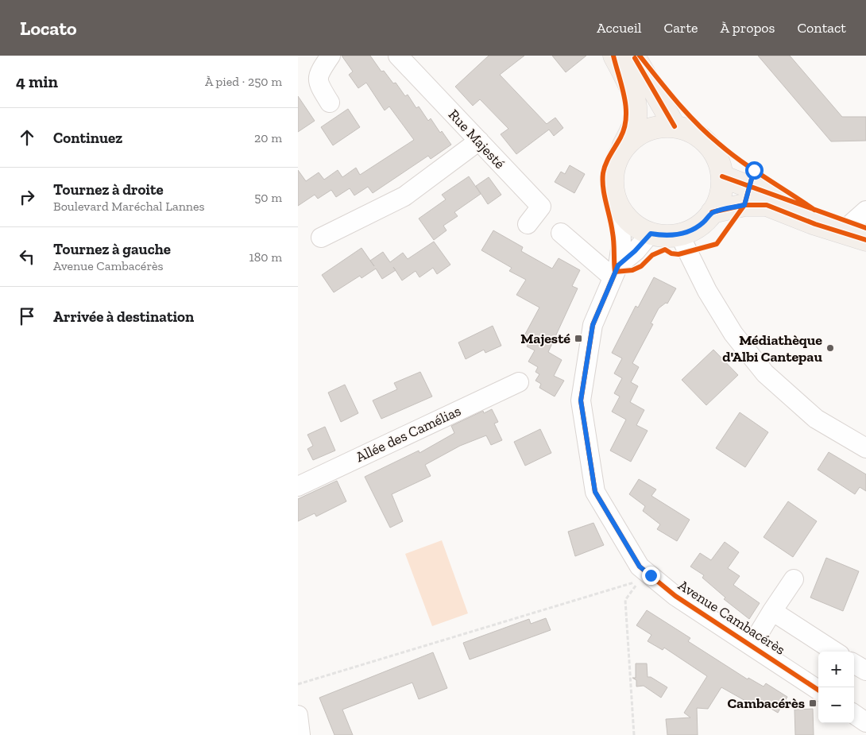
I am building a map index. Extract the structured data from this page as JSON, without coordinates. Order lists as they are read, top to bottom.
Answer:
{
  "streets": {
    "street": ["Rue Majesté", "Allée des Camélias", "Avenue Cambacérès"]
  },
  "places": {
    "transit": ["Majesté", "Cambacérès"],
    "other": ["Médiathèque d'Albi Cantepau"]
  },
  "page": {
    "header": "Locato",
    "nav": [
      "Accueil",
      "Carte",
      "À propos",
      "Contact"
    ],
    "heading": ["4 min", "À pied · 250 m"],
    "list": [
      ["Continuez", "20 m"],
      ["Tournez à droite", "Boulevard Maréchal Lannes", "50 m"],
      ["Tournez à gauche", "Avenue Cambacérès", "180 m"],
      "Arrivée à destination"
    ],
    "map_buttons": ["+", "−"]
  }
}
